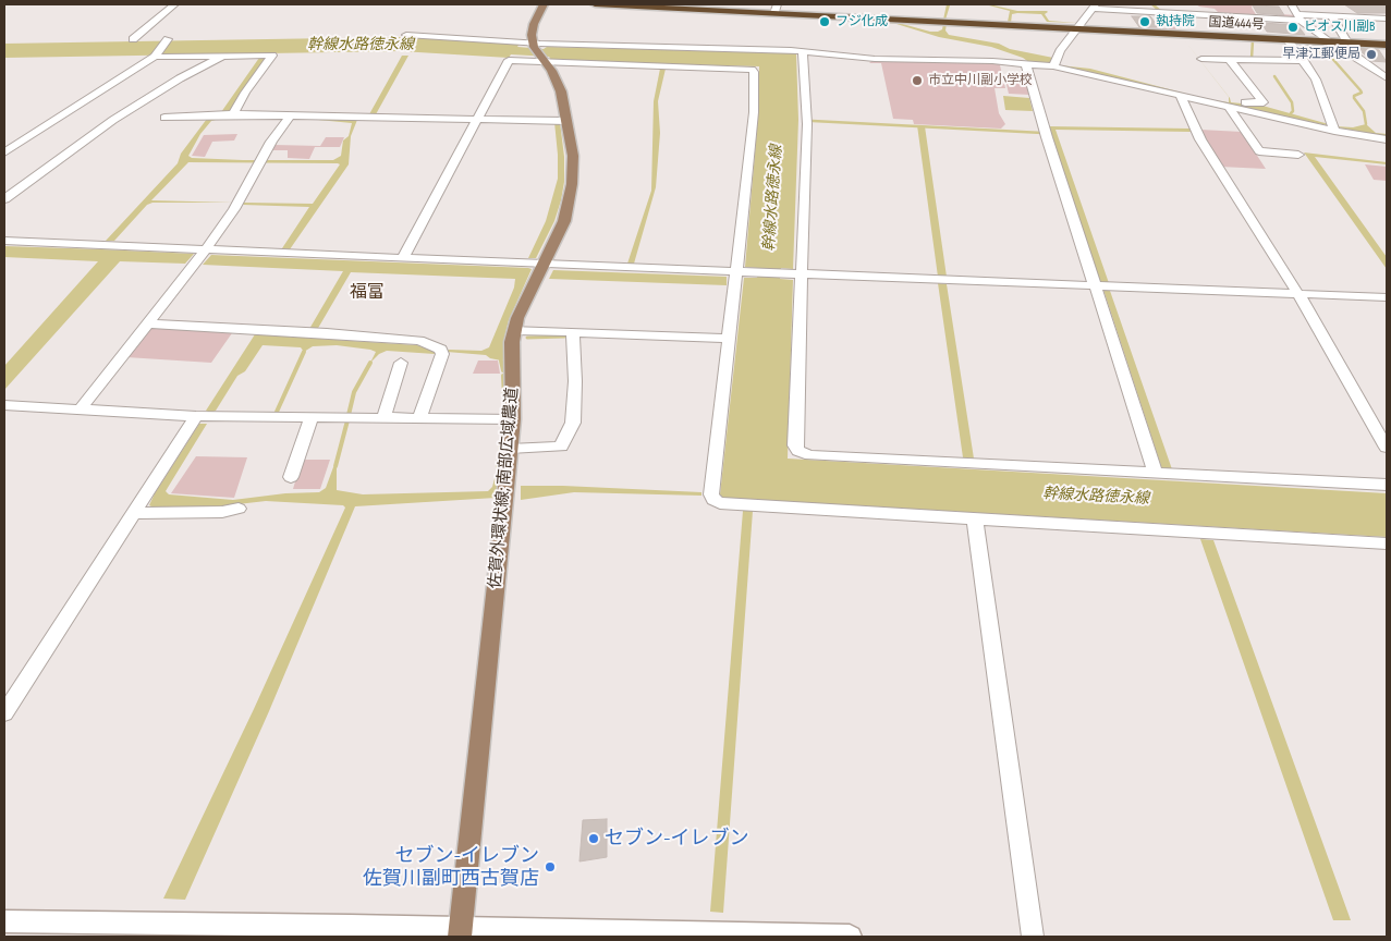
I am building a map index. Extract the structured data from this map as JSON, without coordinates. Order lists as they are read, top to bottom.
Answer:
{
  "streets": {
    "highway": ["国道444号"],
    "main road": ["佐賀外環状線; 南部広域農道"]
  },
  "districts": ["福富"],
  "water": ["幹線水路徳永線"],
  "places": [
    "フジ化成",
    "執持院",
    "ビオス川副B",
    "早津江郵便局",
    "市立中川副小学校",
    "セブン-イレブン",
    "セブン-イレブン 佐賀川副町西古賀店"
  ]
}
